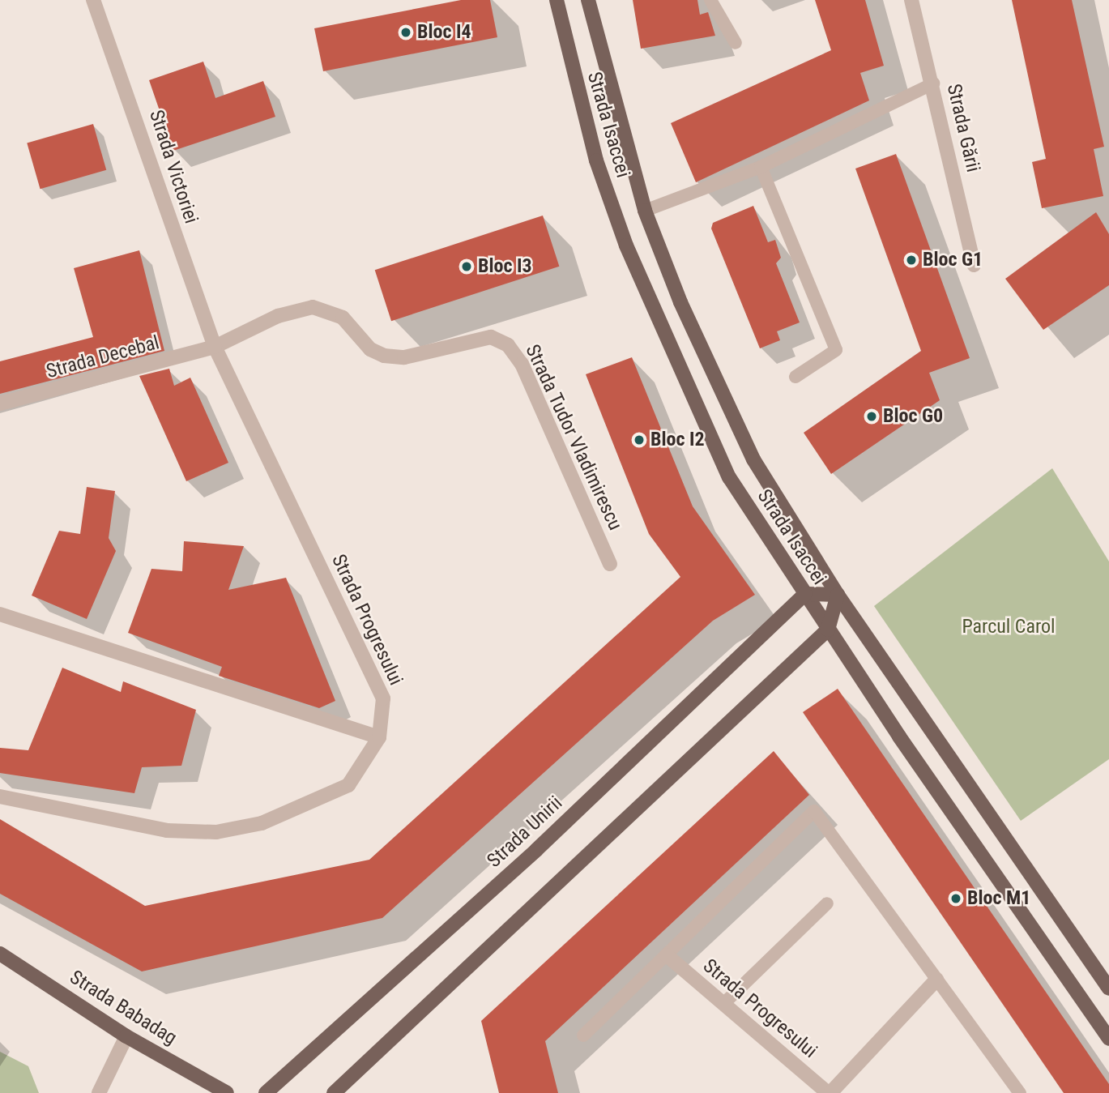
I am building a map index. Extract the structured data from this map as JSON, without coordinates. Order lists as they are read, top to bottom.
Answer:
{
  "streets": {
    "main road": ["Strada Isaccei", "Strada Unirii", "Strada Babadag"],
    "street": [
      "Strada Gării",
      "Strada Victoriei",
      "Strada Decebal",
      "Strada Tudor Vladimirescu",
      "Strada Progresului"
    ]
  },
  "crossings": [
    ["Strada Isaccei", "Strada Unirii"],
    ["Strada Victoriei", "Strada Decebal"],
    ["Strada Victoriei", "Strada Tudor Vladimirescu"],
    ["Strada Victoriei", "Strada Progresului"],
    ["Strada Decebal", "Strada Tudor Vladimirescu"],
    ["Strada Decebal", "Strada Progresului"],
    ["Strada Tudor Vladimirescu", "Strada Progresului"]
  ],
  "parks": ["Parcul Carol"],
  "places": [
    "Bloc I4",
    "Bloc G1",
    "Bloc I3",
    "Bloc G0",
    "Bloc I2",
    "Bloc M1"
  ]
}
